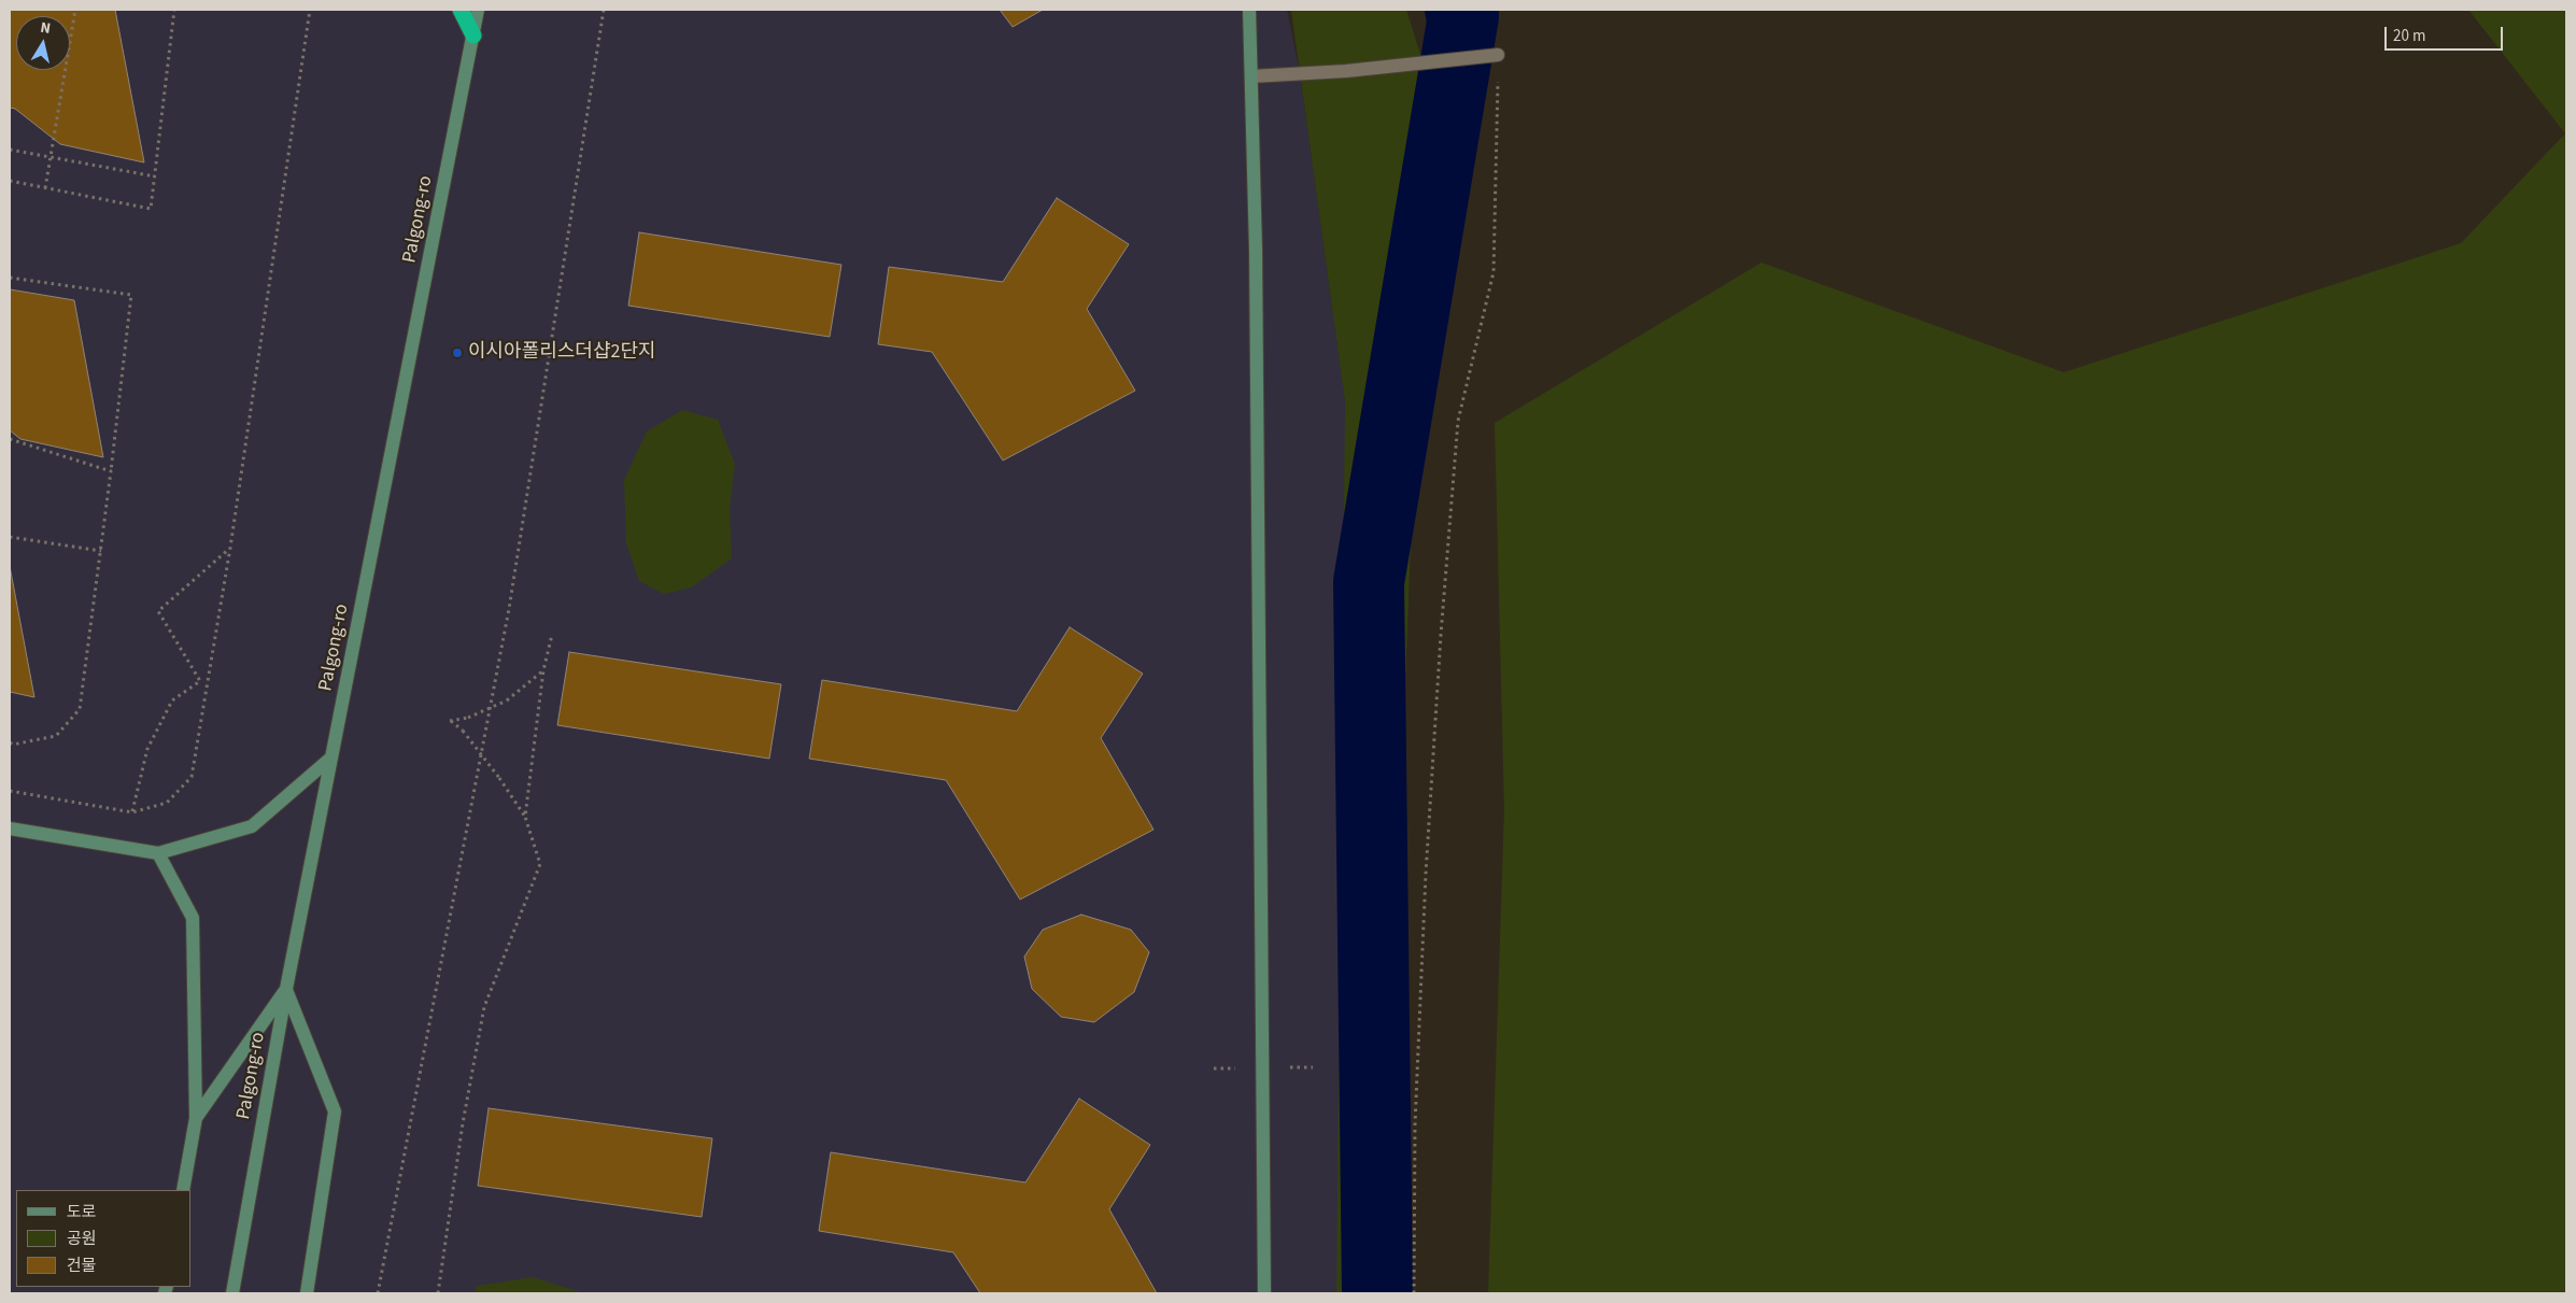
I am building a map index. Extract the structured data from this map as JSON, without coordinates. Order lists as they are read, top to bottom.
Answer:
{
  "streets": {
    "main road": ["Palgong-ro"]
  },
  "places": ["이시아폴리스더샵2단지"],
  "legend": ["도로", "공원", "건물"],
  "scale_bar": "20 m",
  "north": "top"
}
